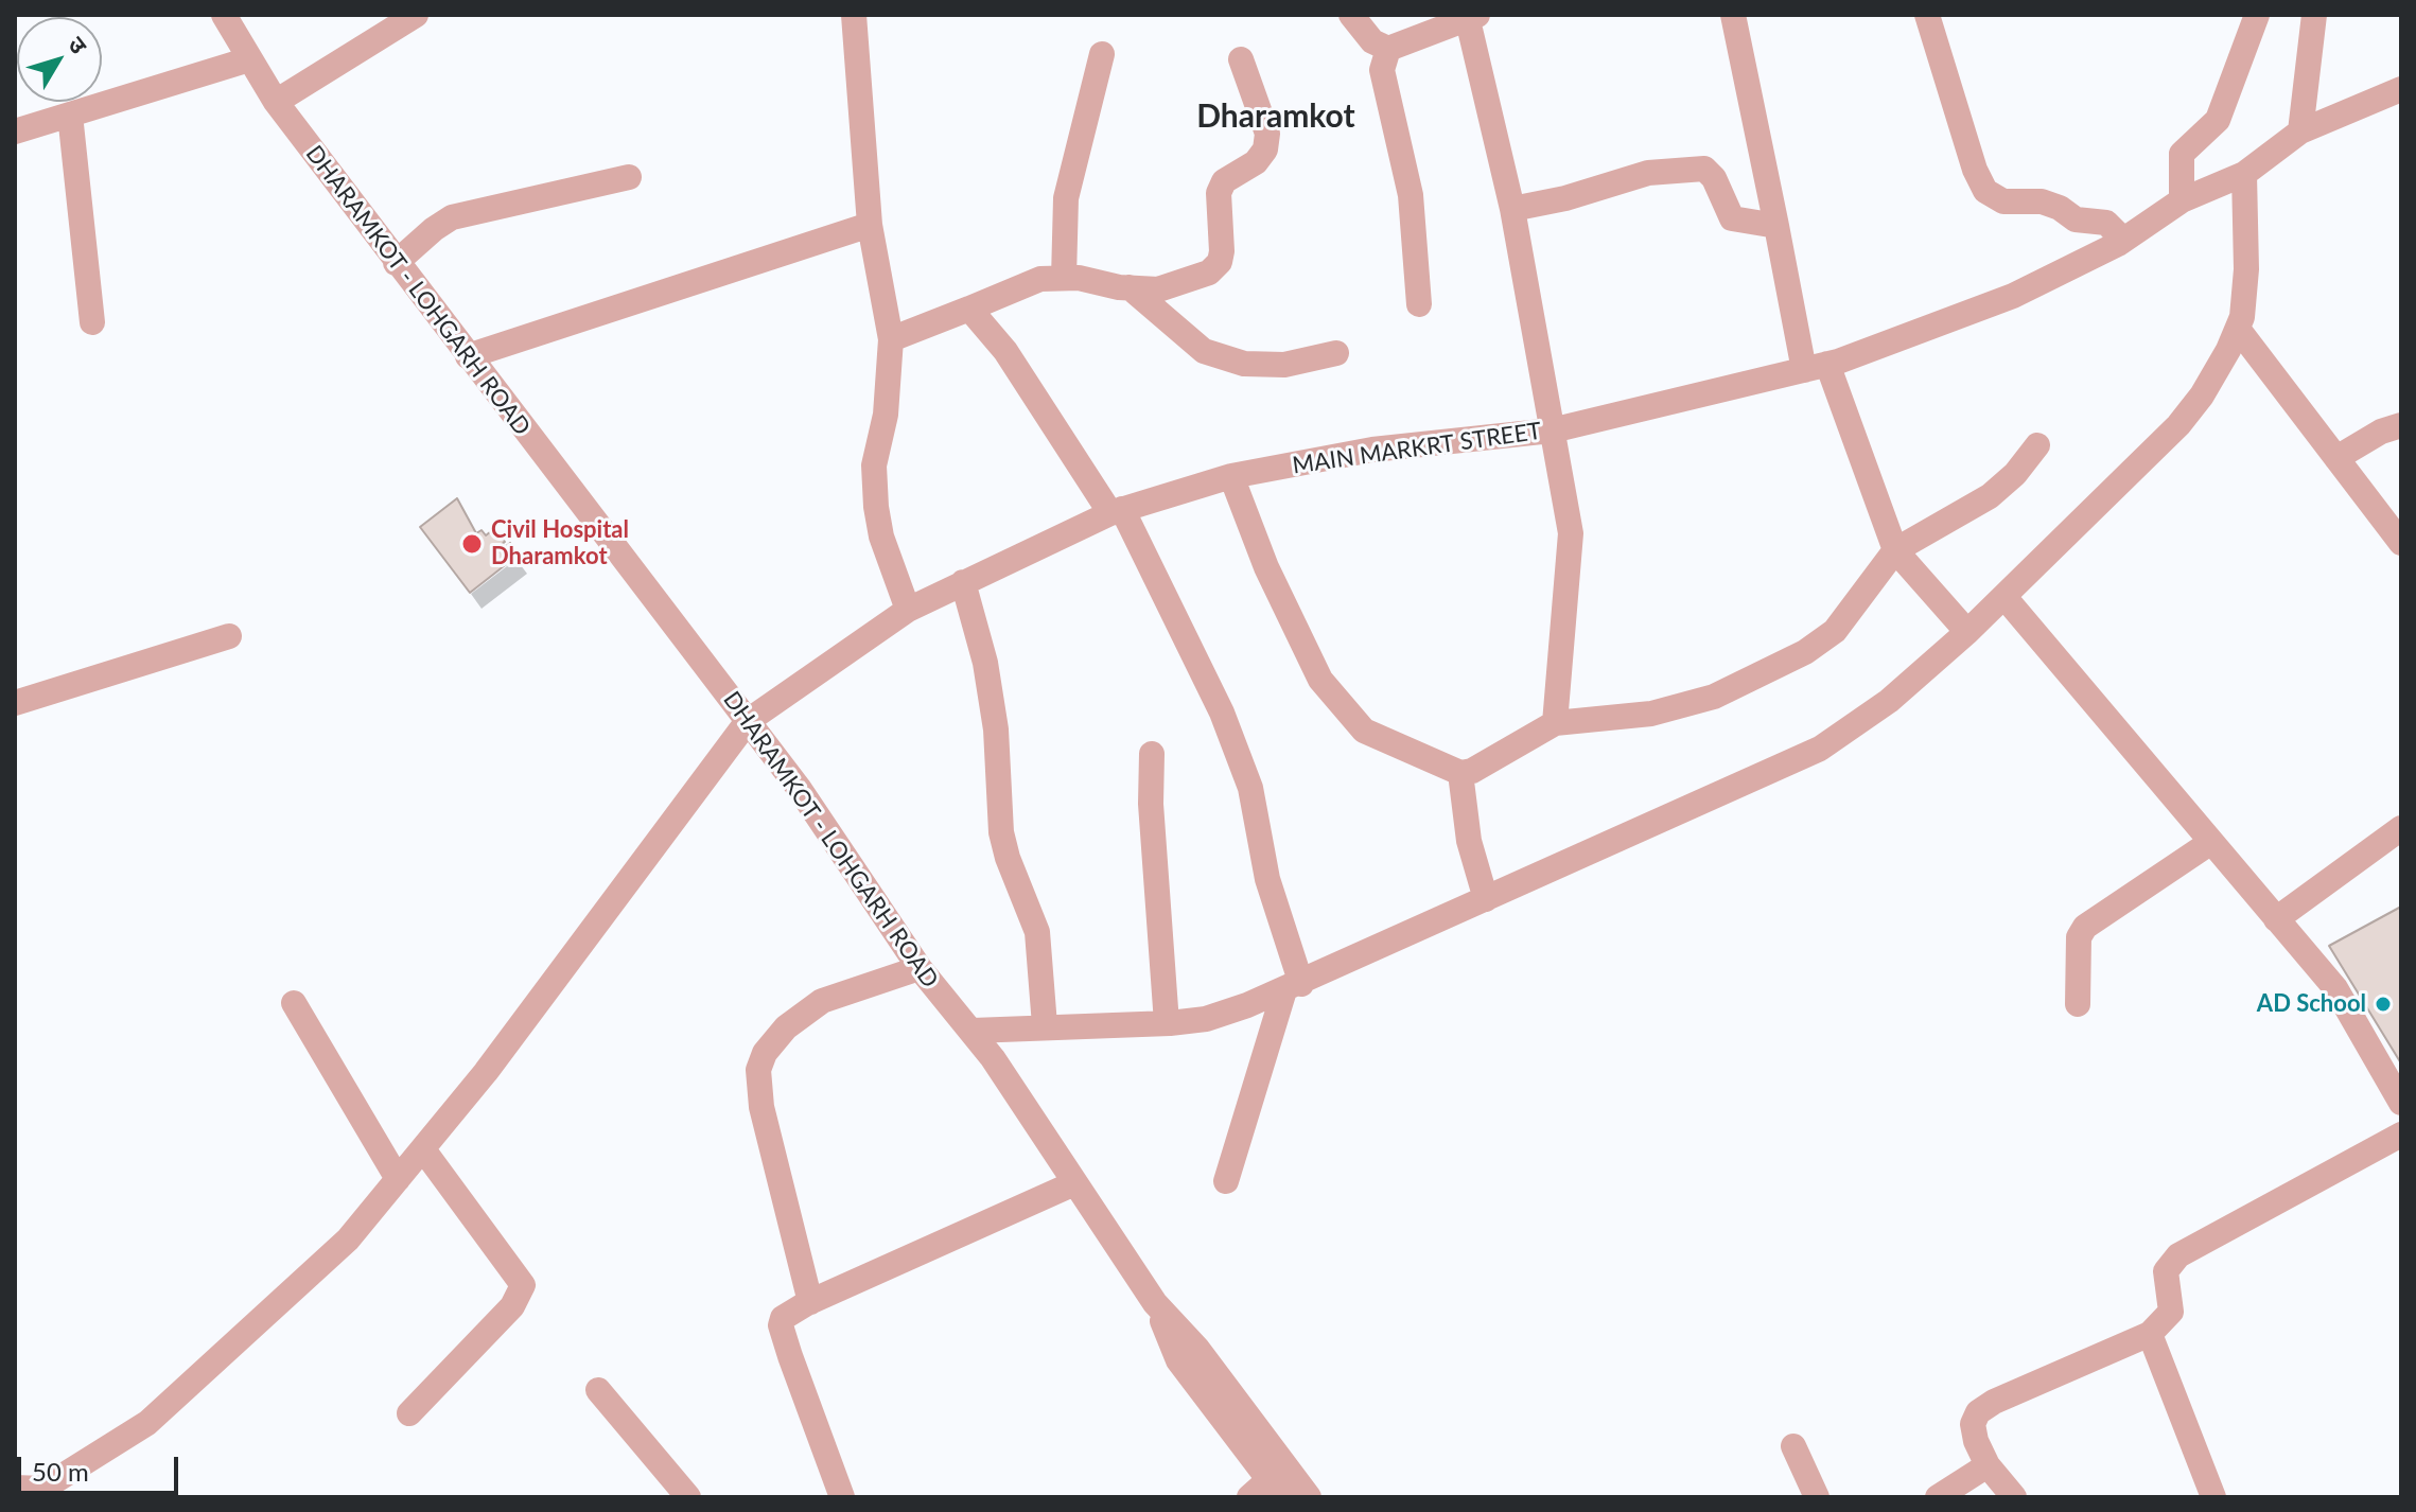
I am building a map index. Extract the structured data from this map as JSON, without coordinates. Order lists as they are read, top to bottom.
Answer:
{
  "streets": {
    "street": ["DHARAMKOT - LOHGARH ROAD", "MAIN MARKRT STREET"]
  },
  "crossings": [
    ["DHARAMKOT - LOHGARH ROAD", "MAIN MARKRT STREET"]
  ],
  "districts": ["Dharamkot"],
  "places": ["Civil Hospital Dharamkot", "AD School"],
  "scale_bar": "50 m",
  "north": "top right"
}
